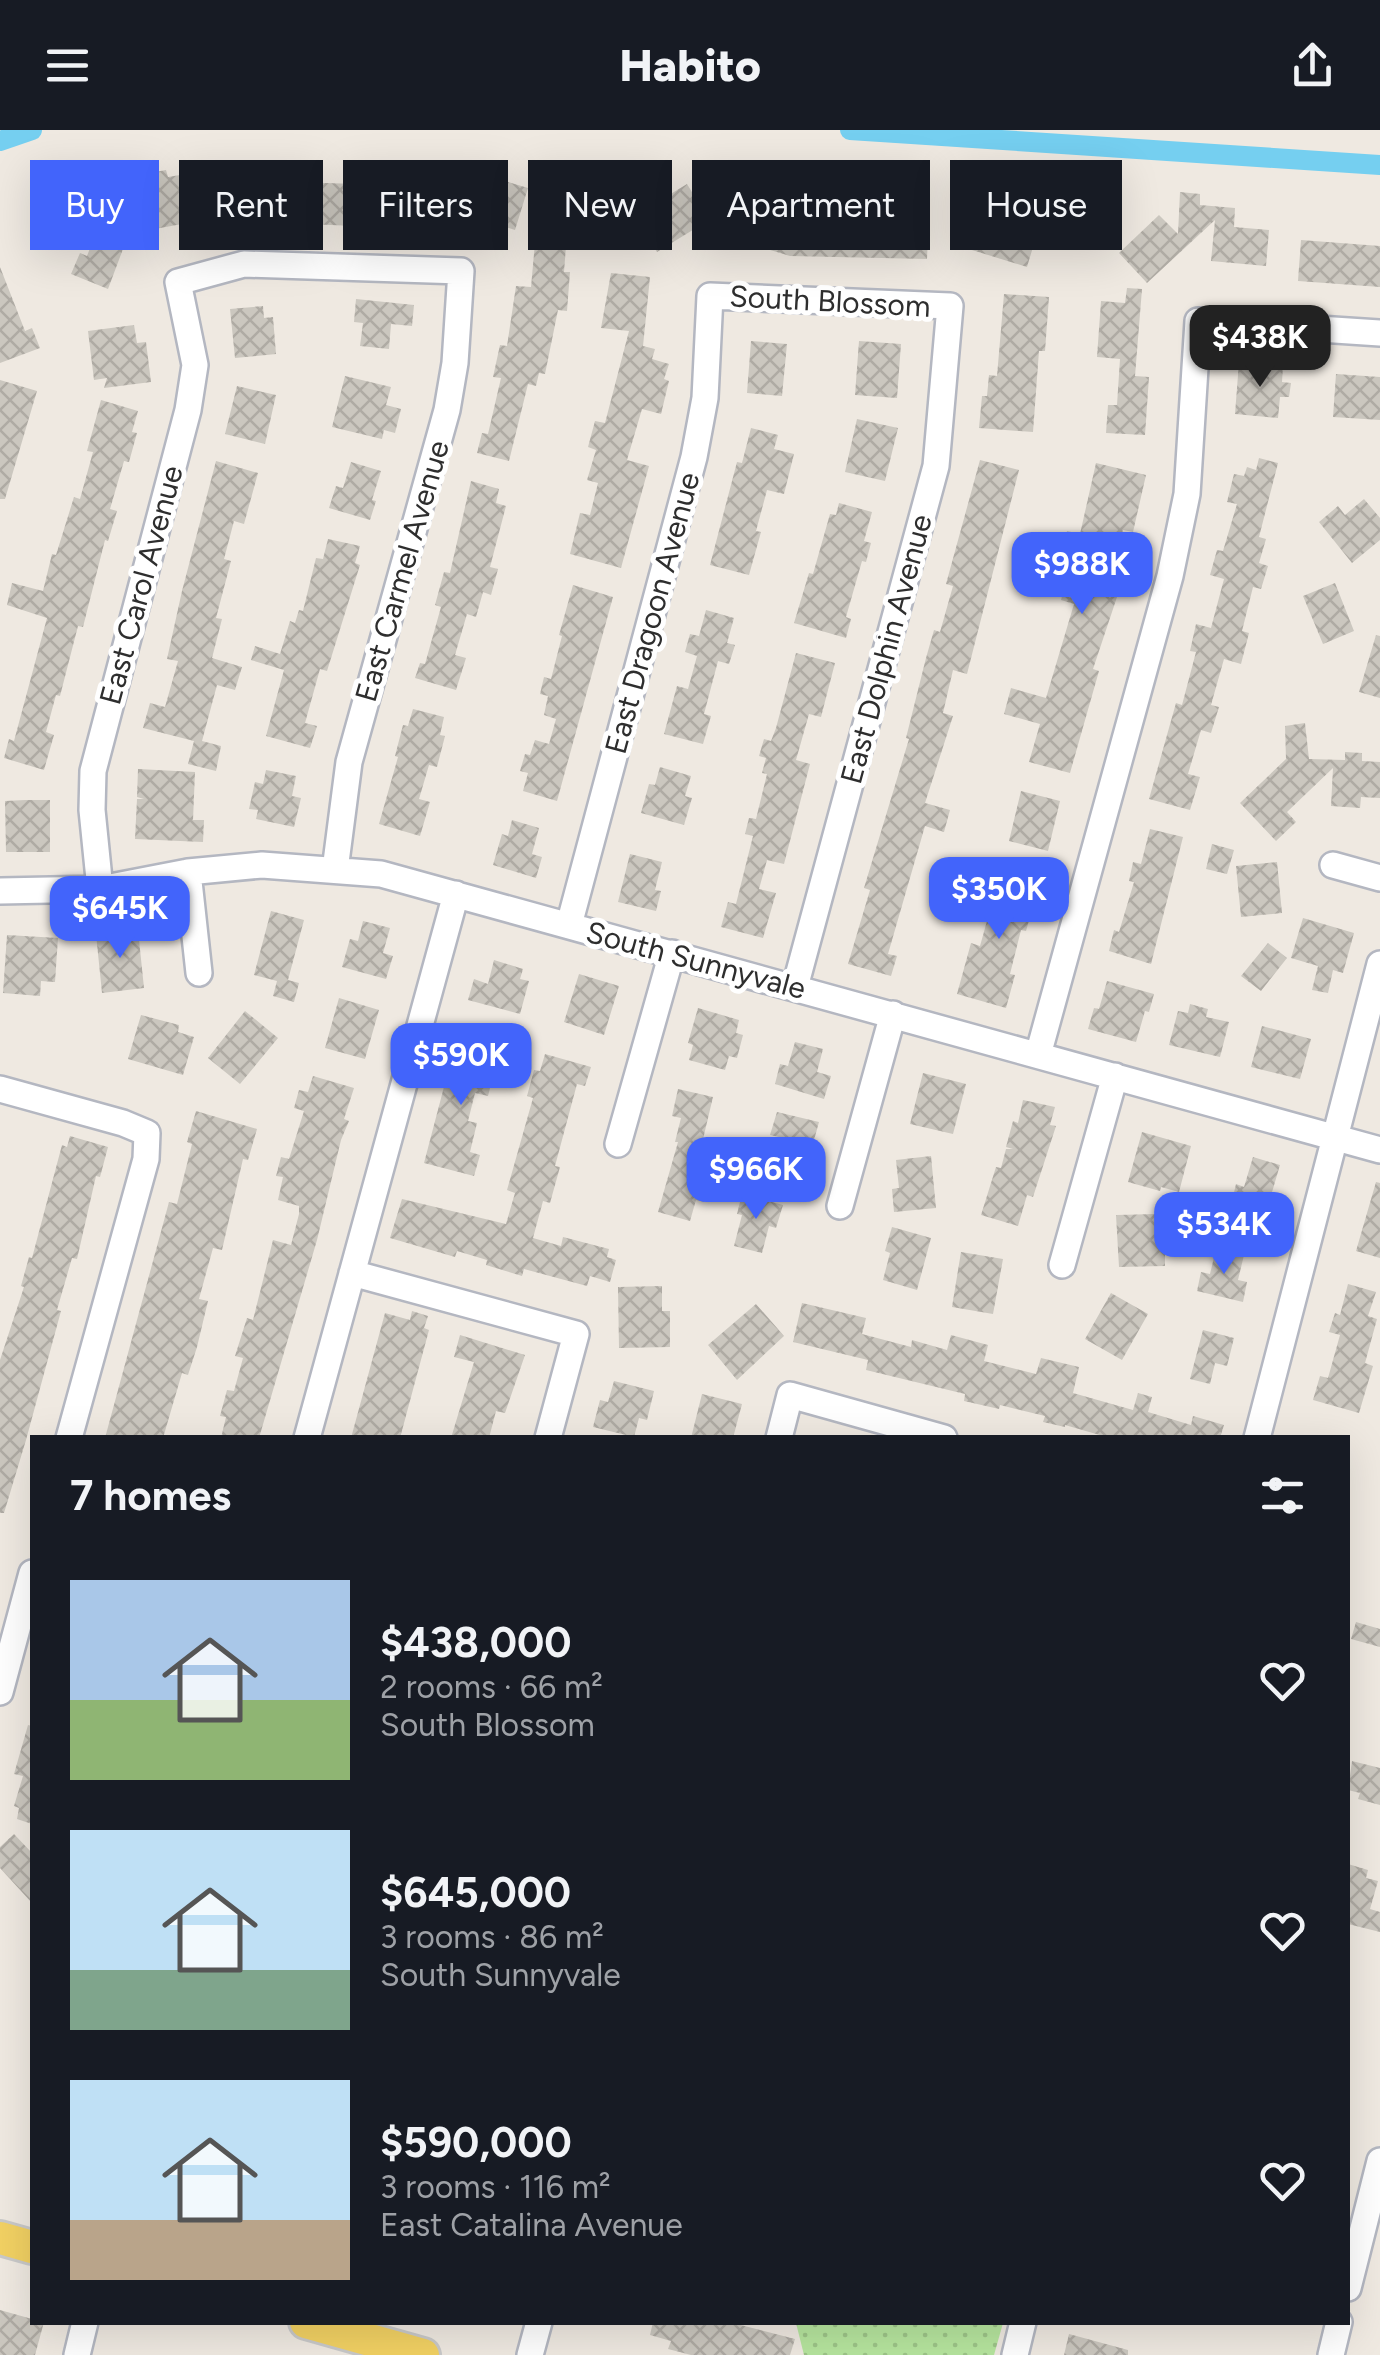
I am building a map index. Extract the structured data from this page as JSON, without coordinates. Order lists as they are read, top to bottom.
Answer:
{
  "streets": {
    "street": [
      "South Blossom",
      "East Carmel Avenue",
      "East Carol Avenue",
      "East Dragoon Avenue",
      "East Dolphin Avenue",
      "South Sunnyvale"
    ]
  },
  "crossings": [
    ["South Blossom", "East Dragoon Avenue"],
    ["South Blossom", "East Dolphin Avenue"],
    ["East Carmel Avenue", "East Carol Avenue"],
    ["East Carmel Avenue", "South Sunnyvale"],
    ["East Carol Avenue", "South Sunnyvale"],
    ["East Dragoon Avenue", "South Sunnyvale"],
    ["East Dolphin Avenue", "South Sunnyvale"]
  ],
  "page": {
    "header": "Habito",
    "chip": [
      "Buy",
      "Rent",
      "Filters",
      "New",
      "Apartment",
      "House"
    ],
    "price": [
      "$438K",
      "$988K",
      "$350K",
      "$645K",
      "$590K",
      "$966K",
      "$534K"
    ],
    "heading": "7 homes",
    "list": [
      {
        "name": "$438,000",
        "note": "2 rooms · 66 m² · South Blossom"
      },
      {
        "name": "$645,000",
        "note": "3 rooms · 86 m² · South Sunnyvale"
      },
      {
        "name": "$590,000",
        "note": "3 rooms · 116 m² · East Catalina Avenue"
      }
    ]
  }
}
